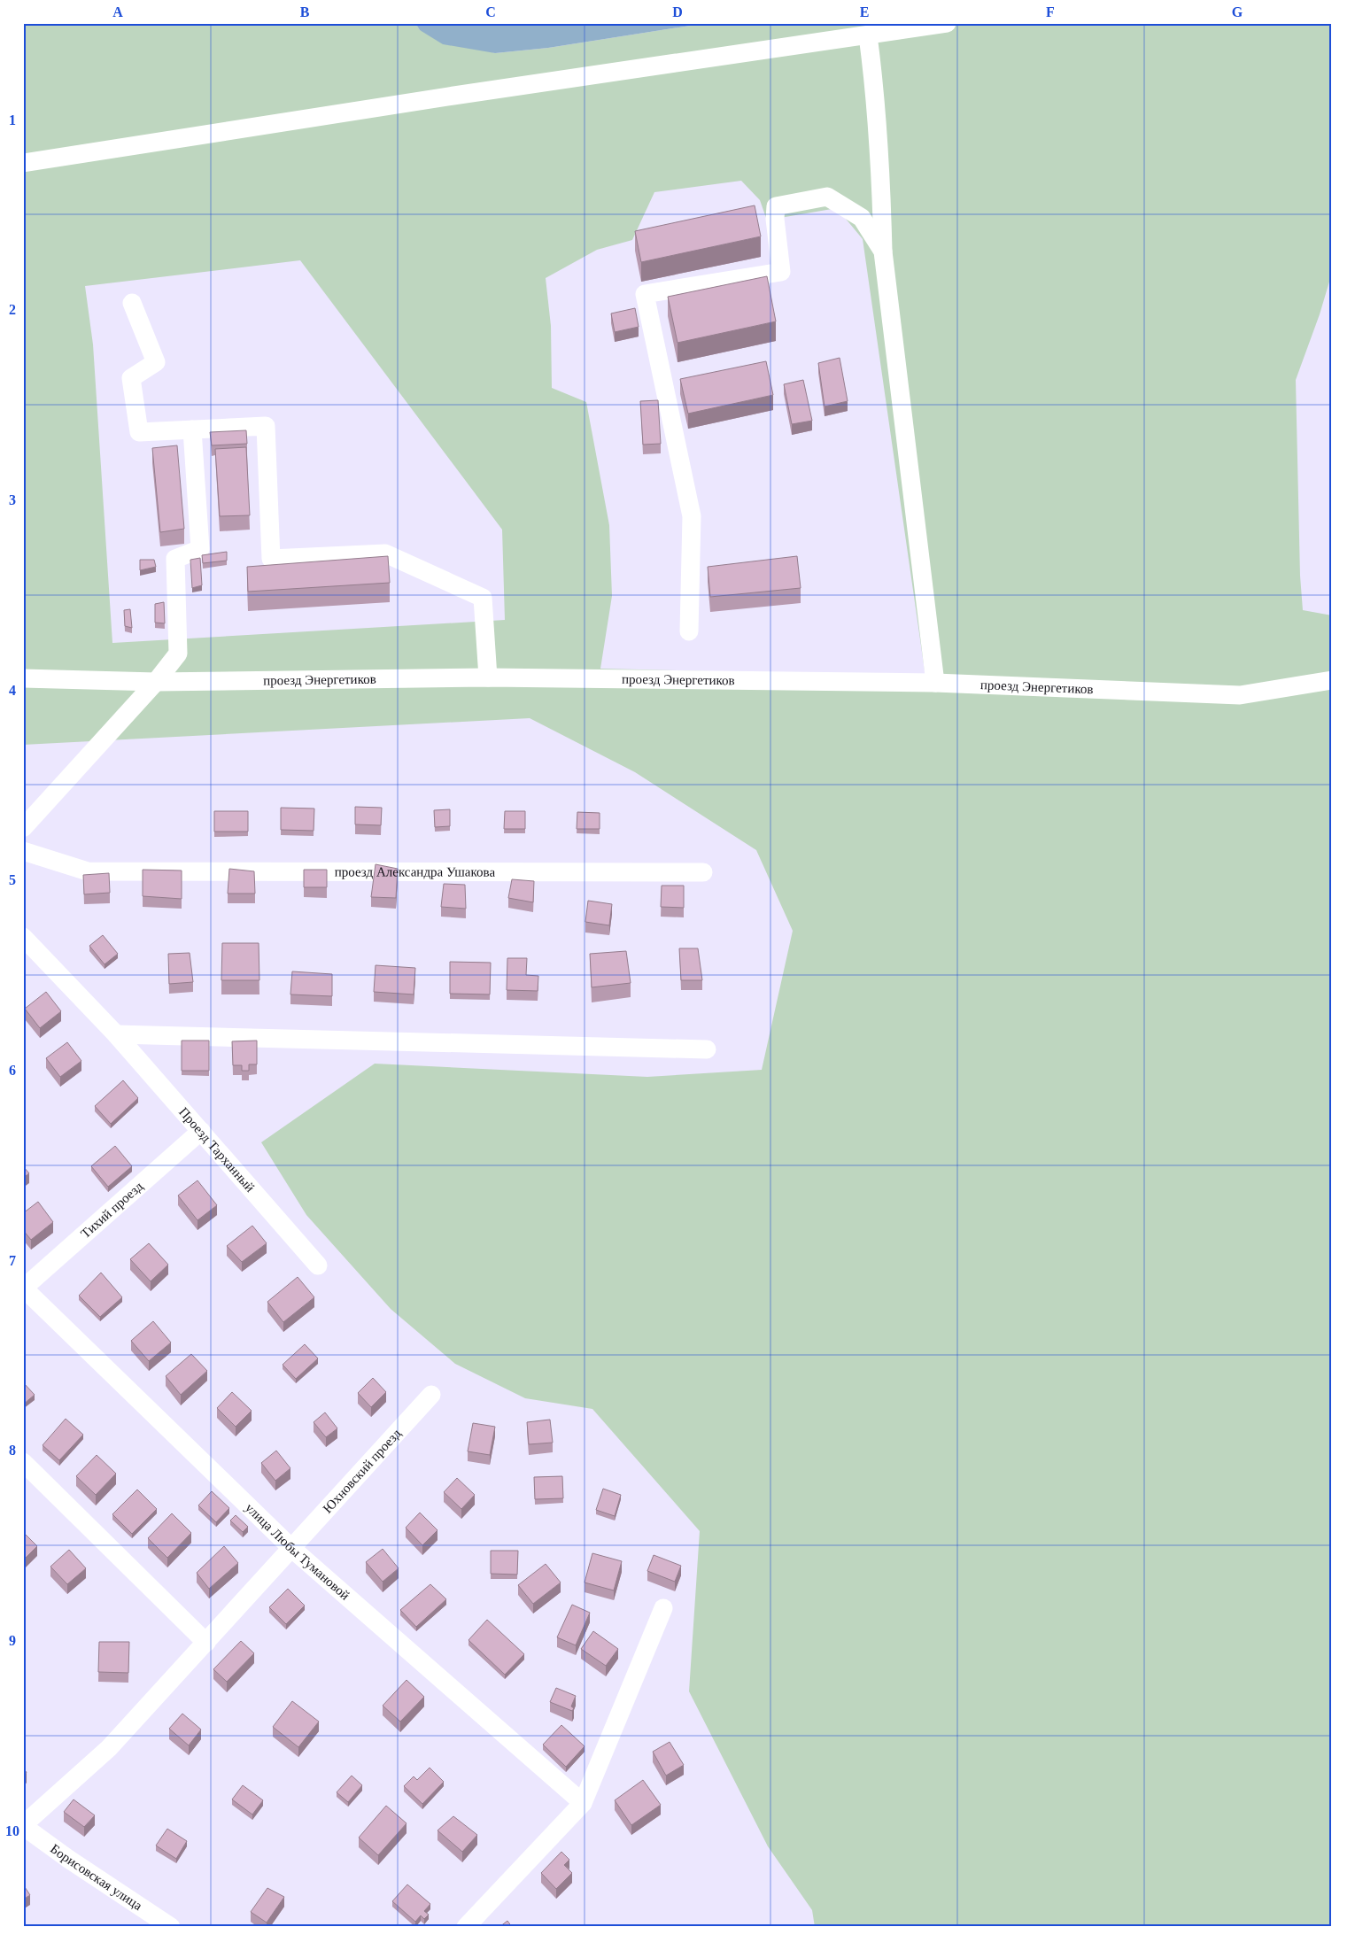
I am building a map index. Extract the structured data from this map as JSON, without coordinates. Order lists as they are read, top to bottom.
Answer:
{
  "streets": {
    "street": [
      "проезд Энергетиков",
      "проезд Александра Ушакова",
      "Проезд Тарханный",
      "Тихий проезд",
      "Юхновский проезд",
      "улица Любы Тумановой",
      "Борисовская улица"
    ]
  },
  "crossings": [
    ["Проезд Тарханный", "Тихий проезд"],
    ["Тихий проезд", "улица Любы Тумановой"],
    ["Юхновский проезд", "улица Любы Тумановой"],
    ["Юхновский проезд", "Борисовская улица"]
  ],
  "grid": {
    "columns": [
      "A",
      "B",
      "C",
      "D",
      "E",
      "F",
      "G"
    ],
    "rows": [
      "1",
      "2",
      "3",
      "4",
      "5",
      "6",
      "7",
      "8",
      "9",
      "10"
    ]
  }
}
